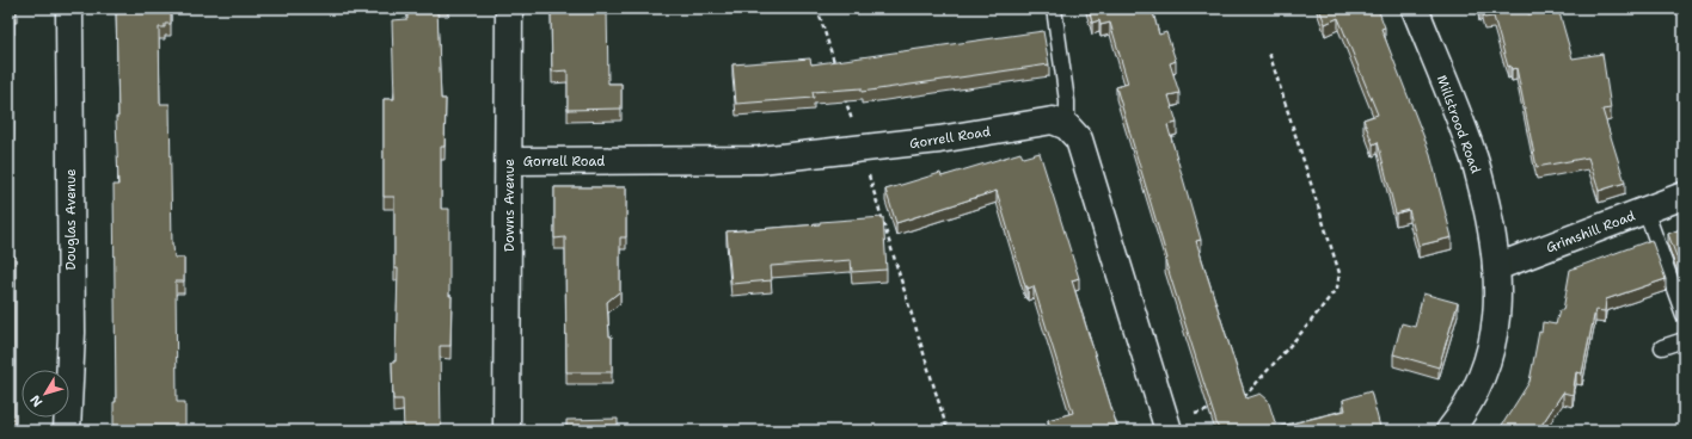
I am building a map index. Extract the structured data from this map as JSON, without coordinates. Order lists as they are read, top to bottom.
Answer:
{
  "streets": {
    "street": [
      "Millstrood Road",
      "Gorrell Road",
      "Downs Avenue",
      "Douglas Avenue",
      "Grimshill Road"
    ]
  },
  "crossings": [
    ["Millstrood Road", "Grimshill Road"],
    ["Gorrell Road", "Downs Avenue"]
  ],
  "north": "bottom left"
}
